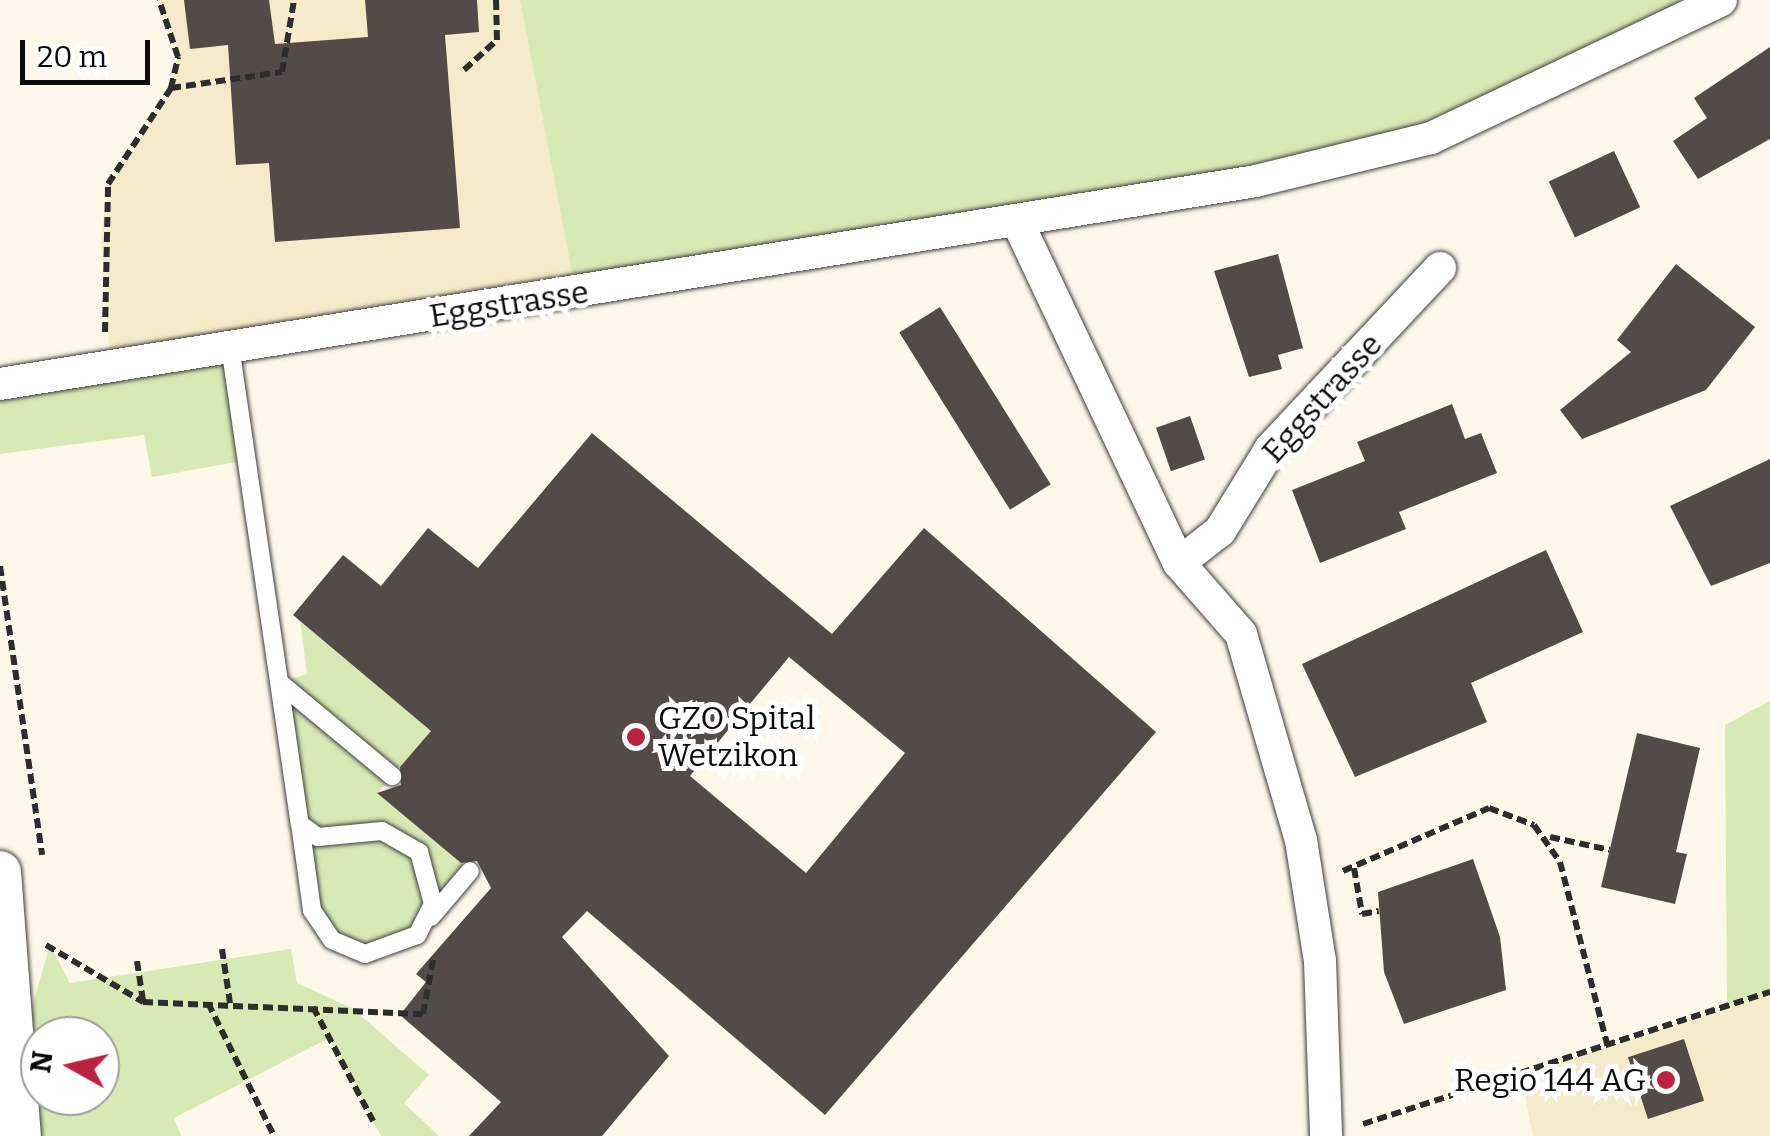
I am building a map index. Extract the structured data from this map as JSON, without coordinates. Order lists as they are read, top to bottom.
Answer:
{
  "streets": {
    "street": ["Eggstrasse"]
  },
  "places": ["GZO Spital Wetzikon", "Regio 144 AG"],
  "scale_bar": "20 m",
  "north": "left"
}
